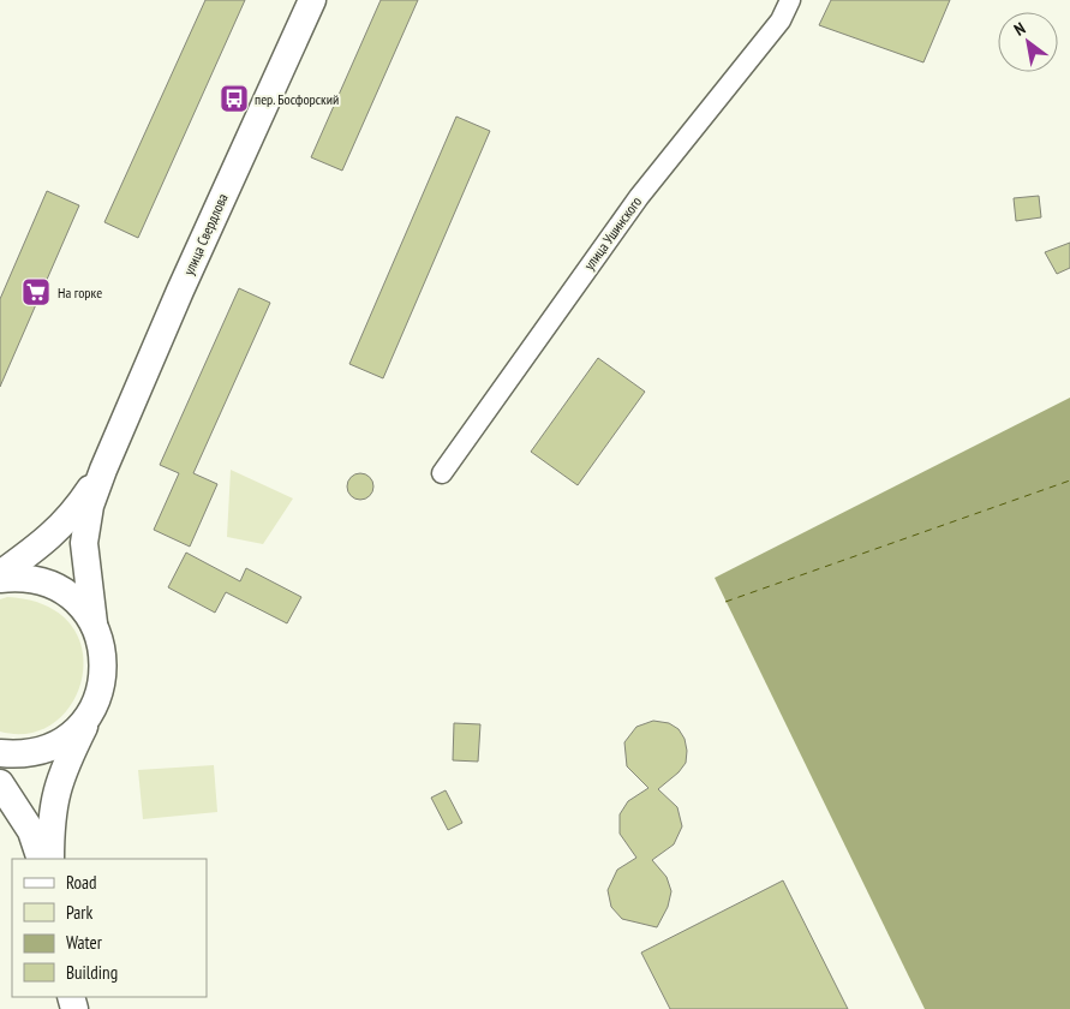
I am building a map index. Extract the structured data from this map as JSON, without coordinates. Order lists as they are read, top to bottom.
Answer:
{
  "streets": {
    "main road": ["улица Свердлова"],
    "street": ["улица Ушинского"]
  },
  "places": {
    "bus stop": ["пер. Босфорский"],
    "supermarket": ["На горке"]
  },
  "legend": [
    "Road",
    "Park",
    "Water",
    "Building"
  ],
  "north": "top left"
}
